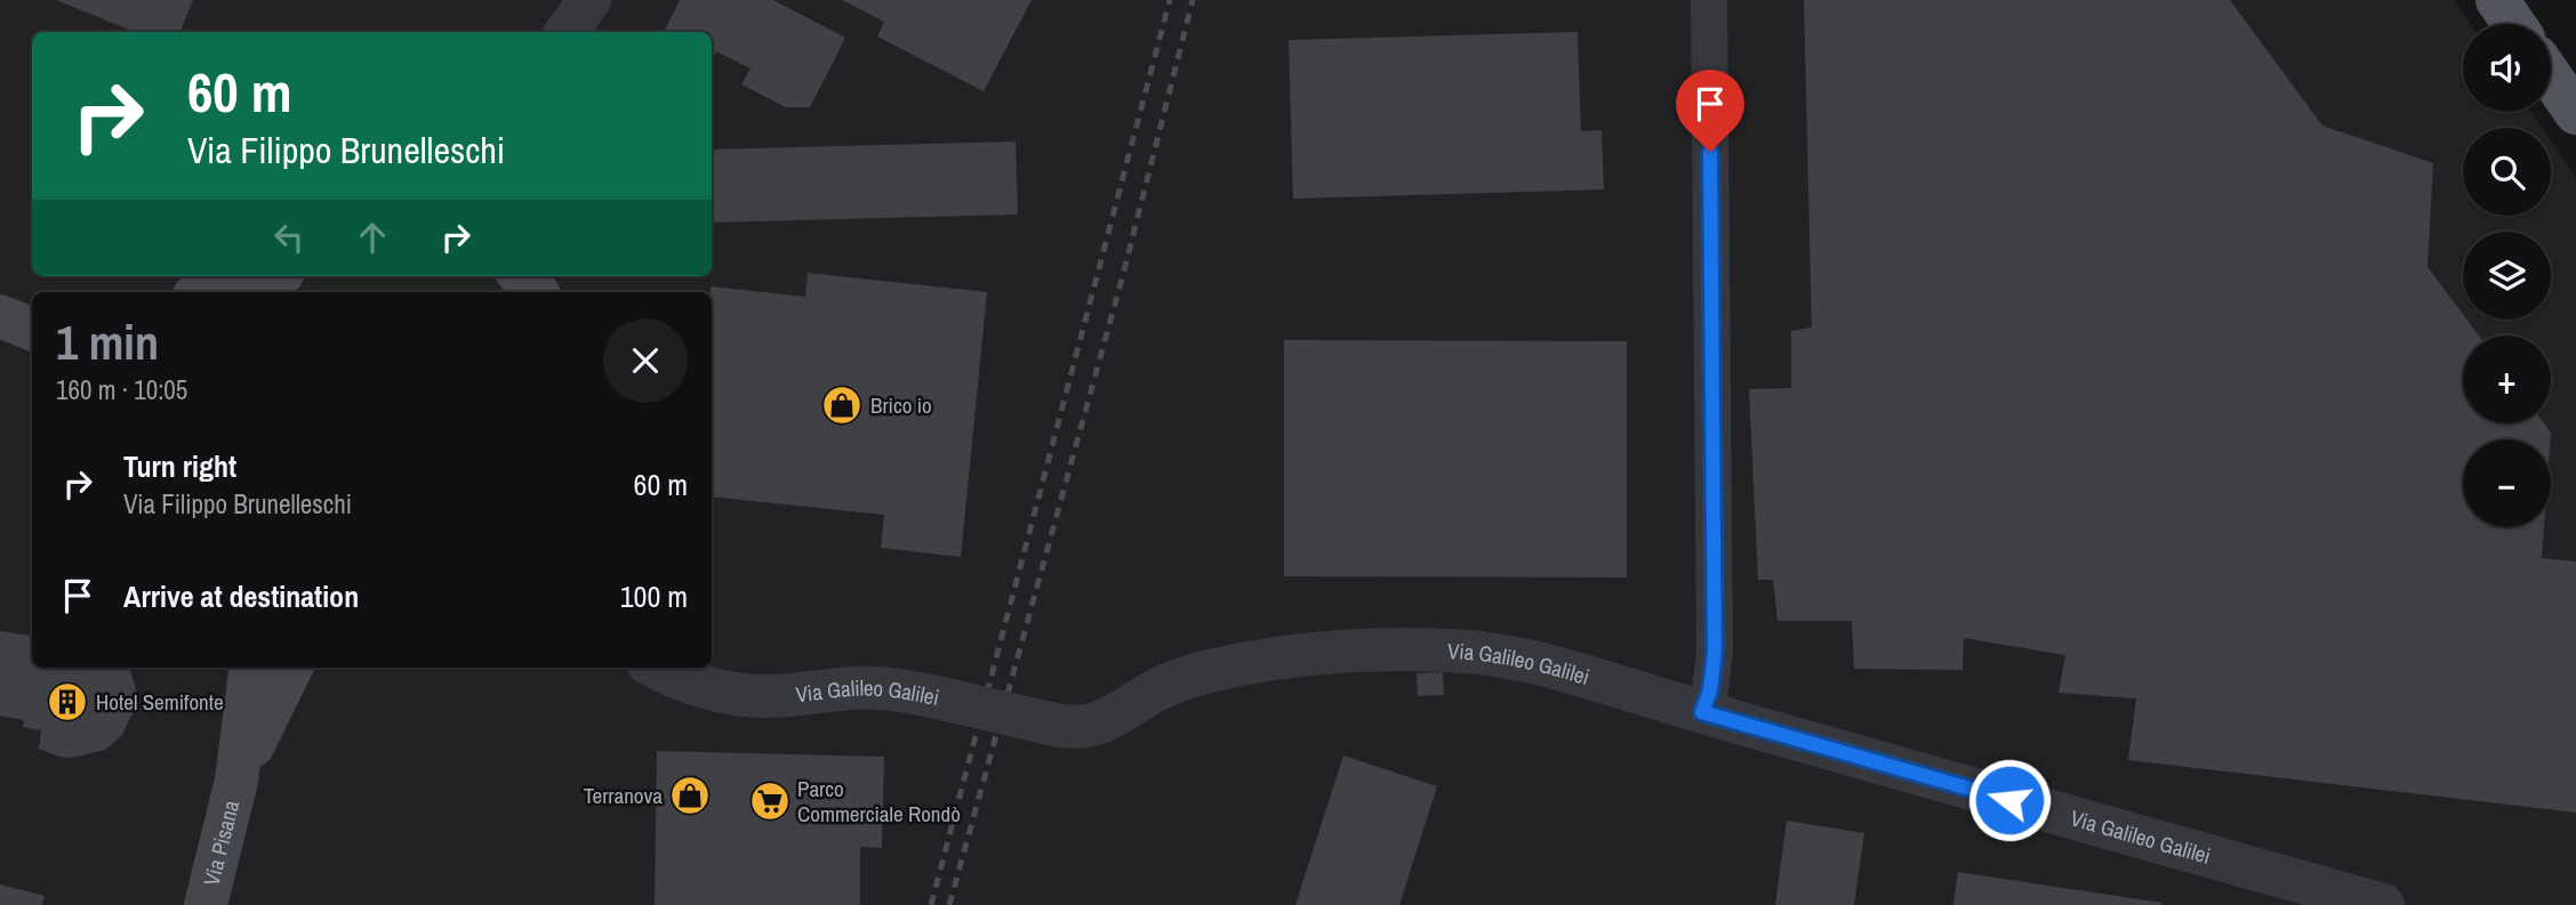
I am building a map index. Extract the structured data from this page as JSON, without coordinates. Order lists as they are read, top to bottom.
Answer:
{
  "streets": {
    "main road": ["Via Pisana"],
    "street": ["Via Galileo Galilei"]
  },
  "places": {
    "shop": ["Brico io", "Terranova"],
    "building": ["Hotel Semifonte"],
    "supermarket": ["Parco Commerciale Rondò"]
  },
  "page": {
    "map_buttons": ["+", "−"],
    "turn": ["60 m", "Via Filippo Brunelleschi"],
    "heading": ["1 min", "160 m · 10:05"],
    "list": [
      {
        "name": "Turn right",
        "note": "Via Filippo Brunelleschi",
        "value": "60 m"
      },
      {
        "name": "Arrive at destination",
        "value": "100 m"
      }
    ]
  }
}
